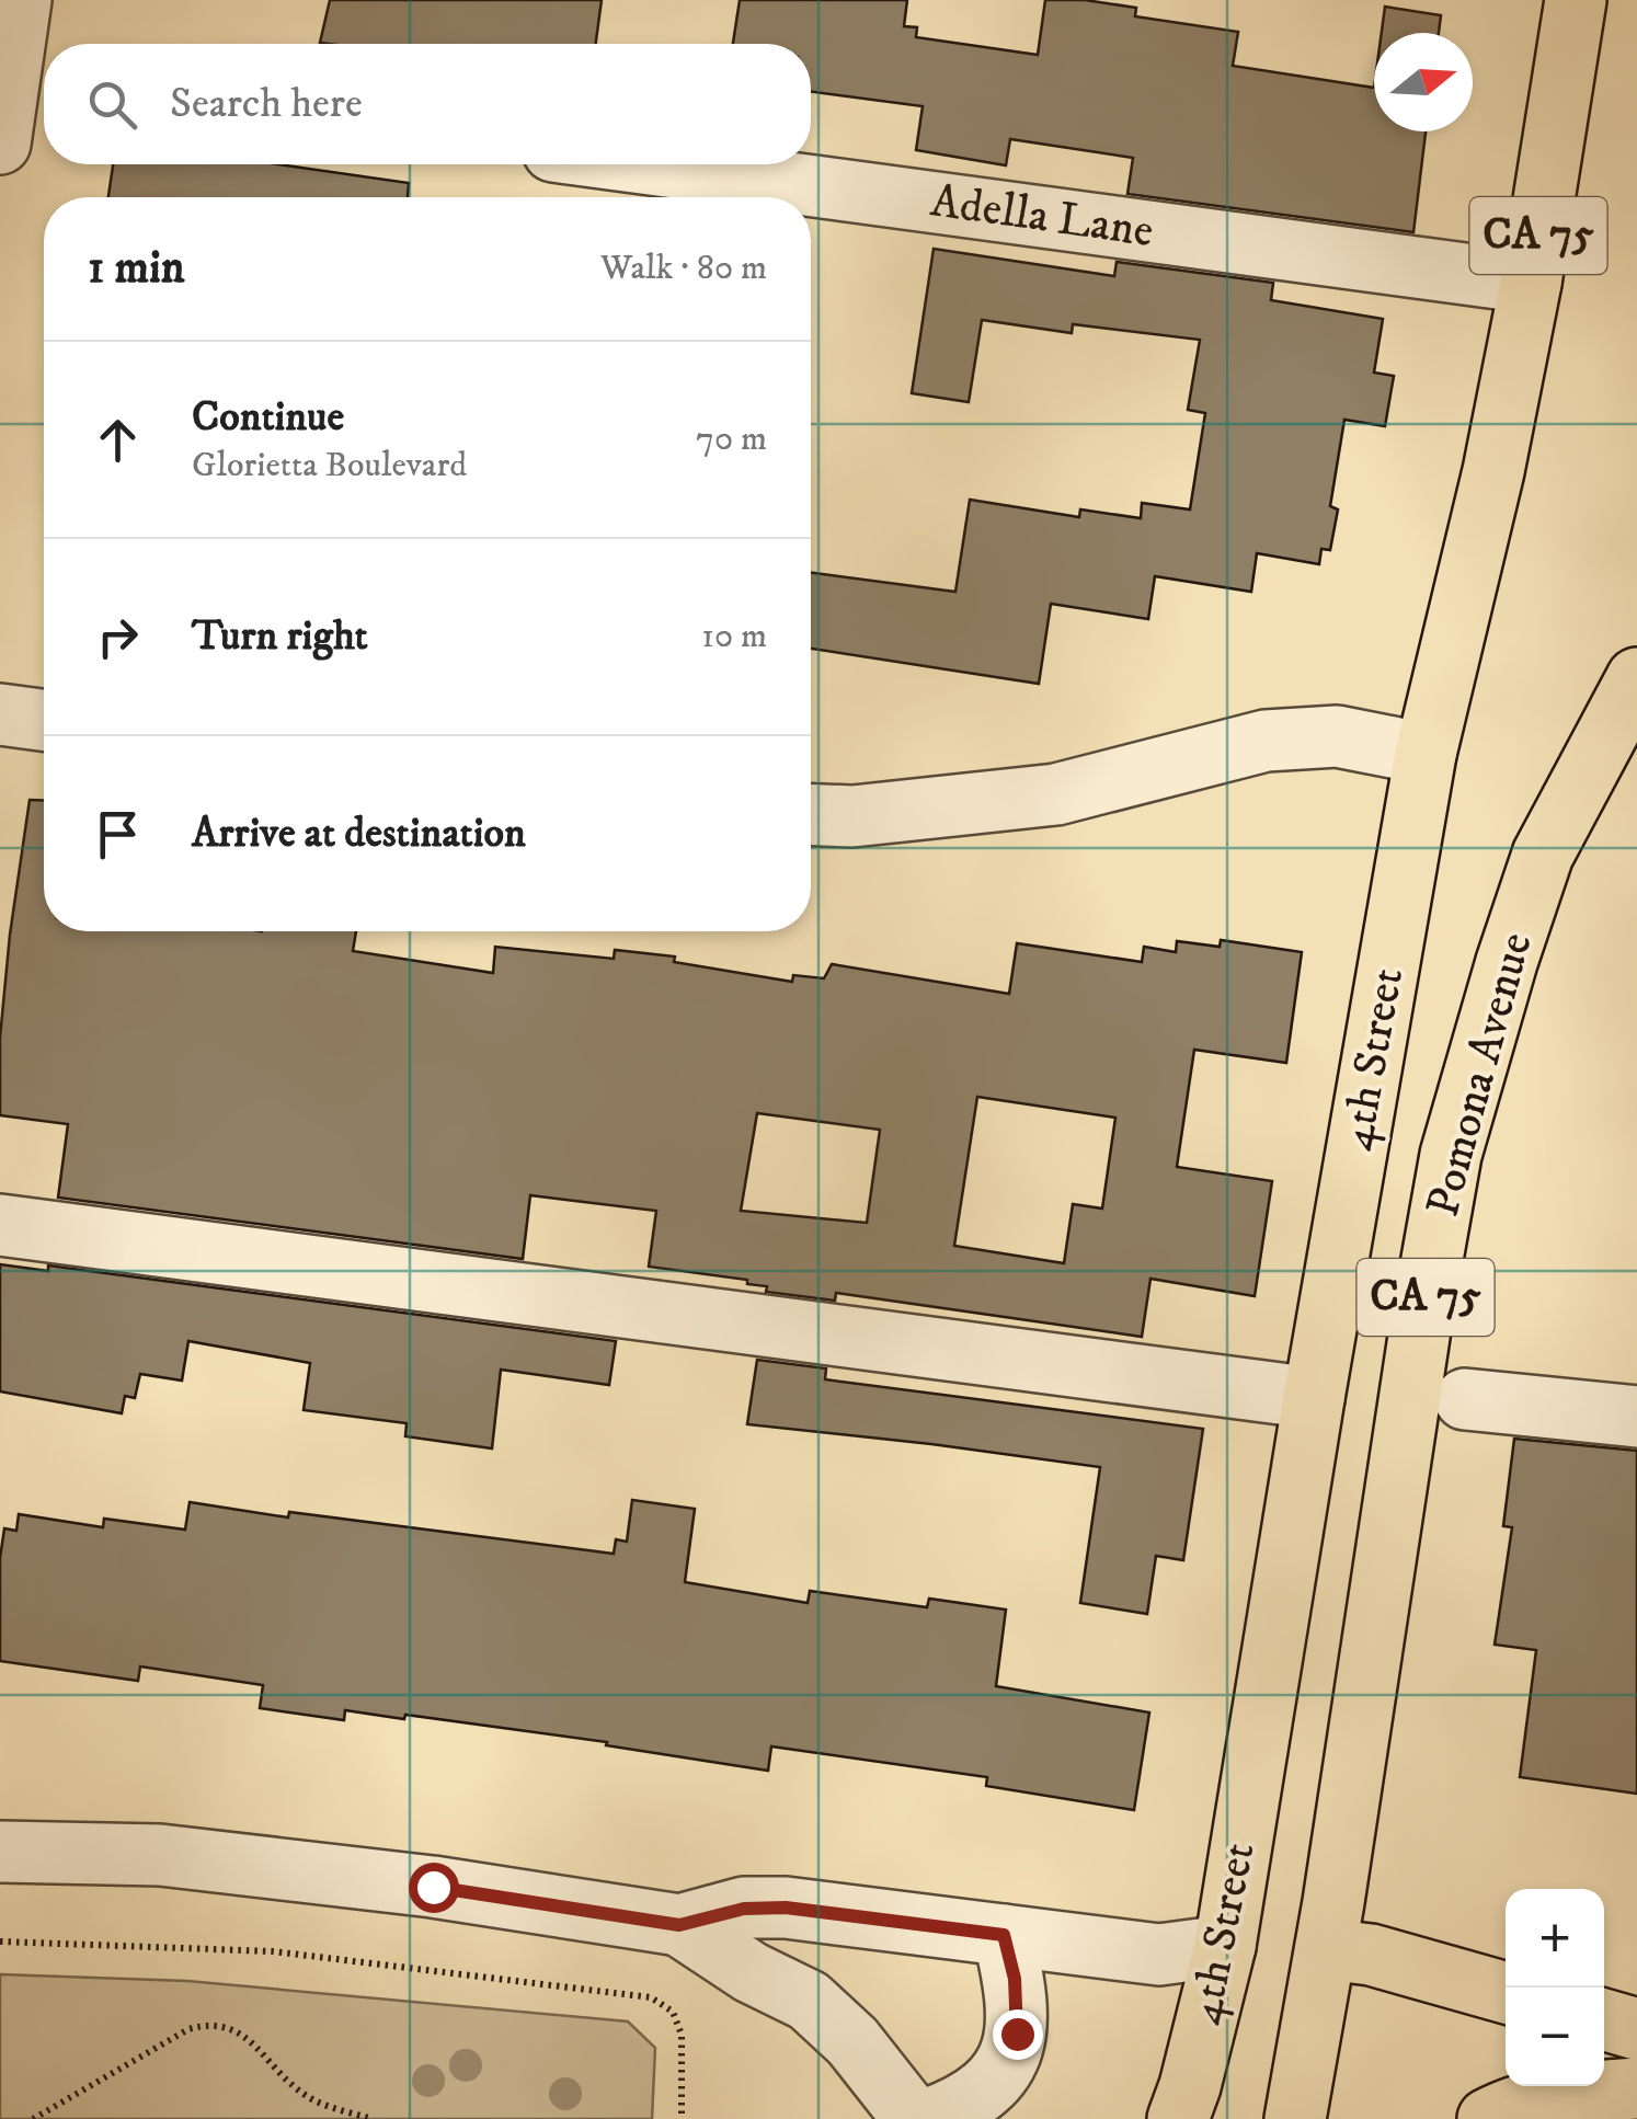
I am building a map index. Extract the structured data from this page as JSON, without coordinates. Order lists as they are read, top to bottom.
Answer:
{
  "streets": {
    "main road": ["CA 75", "4th Street", "Pomona Avenue"],
    "street": ["Adella Lane"]
  },
  "crossings": [
    ["Adella Lane", "4th Street"],
    ["CA 75", "Pomona Avenue"]
  ],
  "north": "right",
  "page": {
    "search": "Search here",
    "heading": ["1 min", "Walk · 80 m"],
    "list": [
      ["Continue", "Glorietta Boulevard", "70 m"],
      ["Turn right", "10 m"],
      "Arrive at destination"
    ],
    "map_buttons": ["+", "−"]
  }
}
